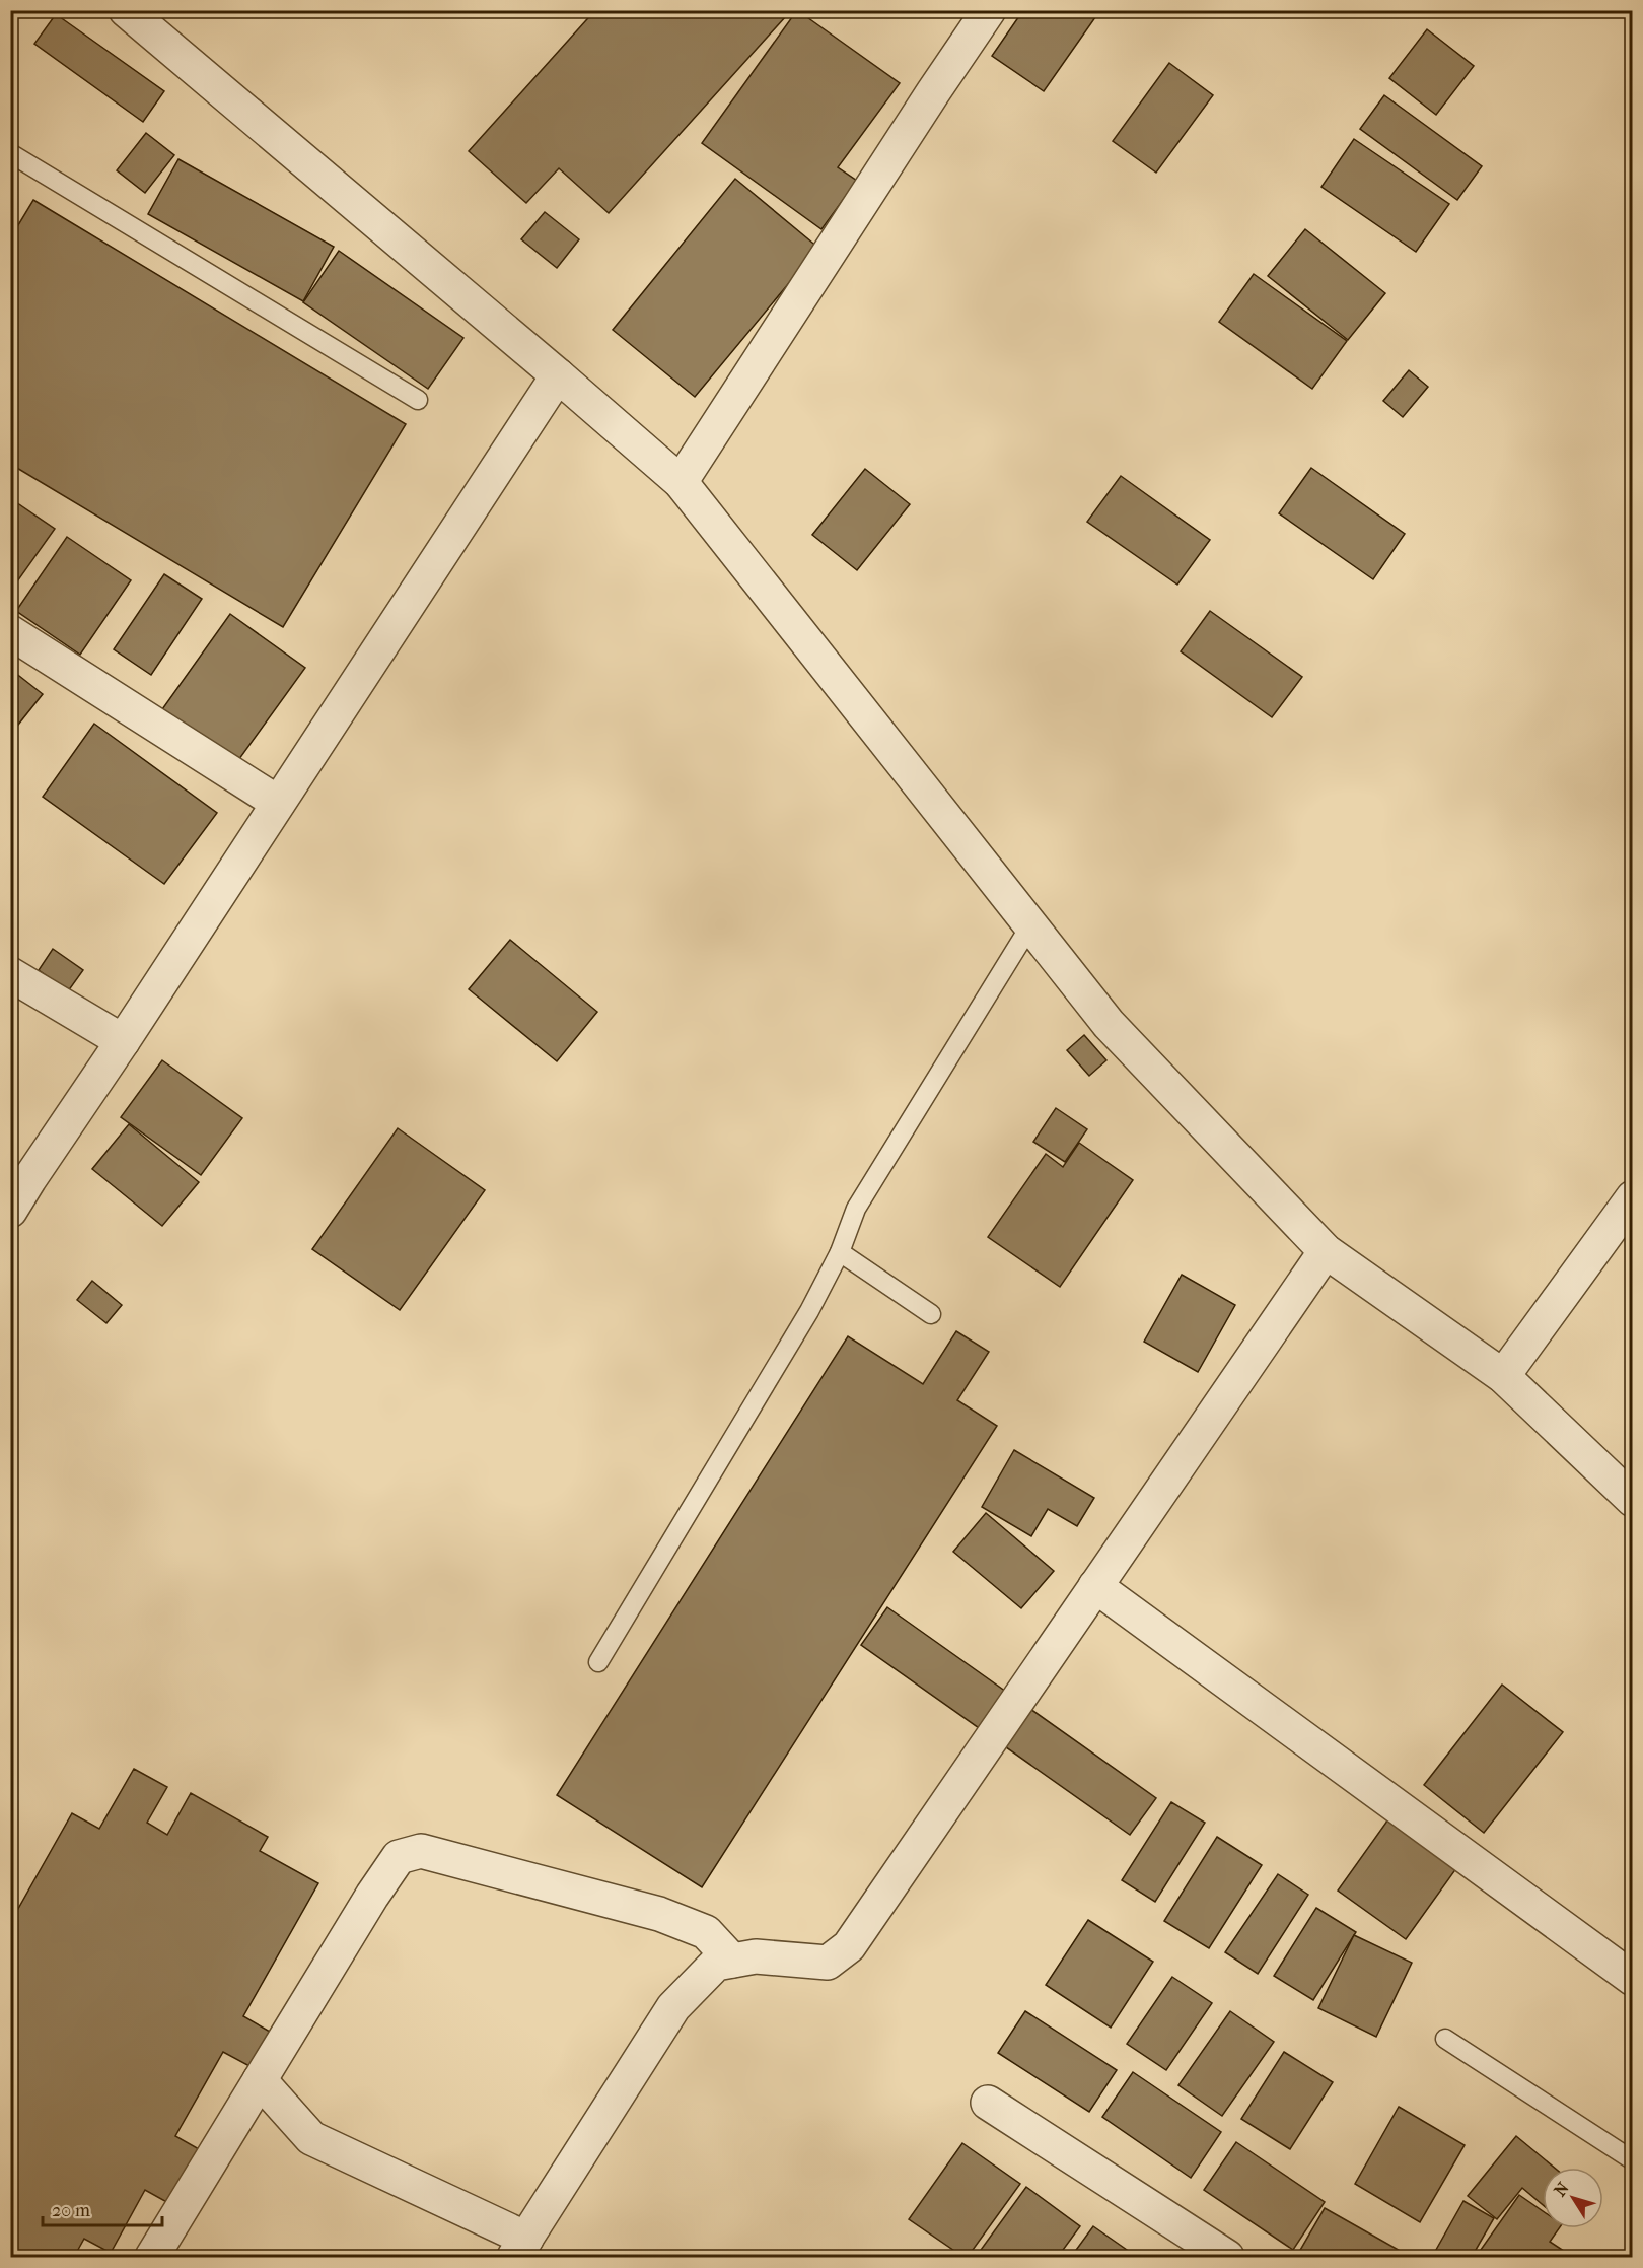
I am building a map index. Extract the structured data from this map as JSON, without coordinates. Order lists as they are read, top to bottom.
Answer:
{
  "scale_bar": "20 m",
  "north": "top left"
}
